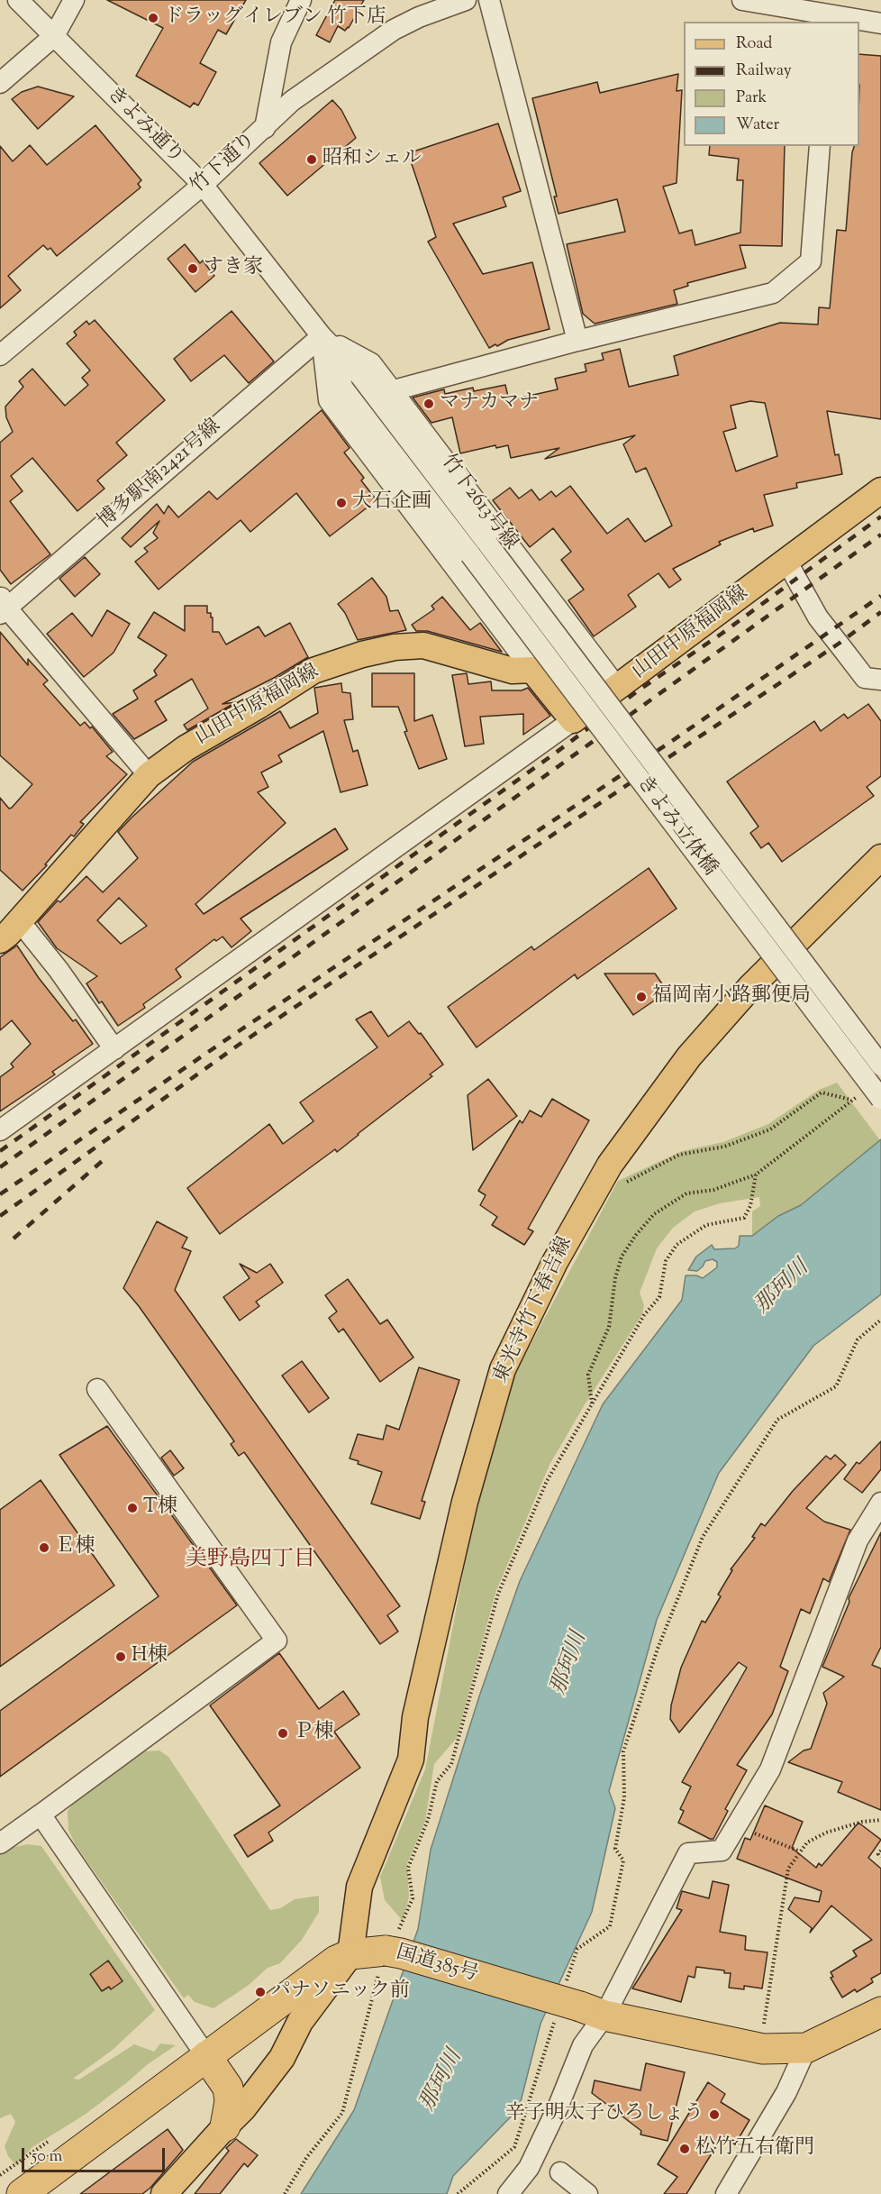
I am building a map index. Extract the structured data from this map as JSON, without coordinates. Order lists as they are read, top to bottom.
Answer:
{
  "streets": {
    "highway": ["国道385号"],
    "main road": ["山田中原福岡線", "東光寺竹下春吉線"],
    "street": [
      "きよみ通り",
      "竹下通り",
      "博多駅南2421号線",
      "竹下2613号線",
      "きよみ立体橋"
    ]
  },
  "crossings": [
    ["きよみ通り", "竹下通り"],
    ["きよみ通り", "博多駅南2421号線"],
    ["きよみ通り", "竹下2613号線"],
    ["きよみ通り", "きよみ立体橋"],
    ["博多駅南2421号線", "竹下2613号線"],
    ["竹下2613号線", "山田中原福岡線"],
    ["東光寺竹下春吉線", "国道385号"]
  ],
  "districts": ["美野島四丁目"],
  "water": ["那珂川"],
  "places": [
    "ドラッグイレブン 竹下店",
    "昭和シェル",
    "すき家",
    "マナカマナ",
    "大石企画",
    "福岡南小路郵便局",
    "T棟",
    "Ｅ棟",
    "H棟",
    "Ｐ棟",
    "パナソニック前",
    "辛子明太子ひろしょう",
    "松竹五右衛門"
  ],
  "legend": [
    "Road",
    "Railway",
    "Park",
    "Water"
  ],
  "scale_bar": "50 m"
}
